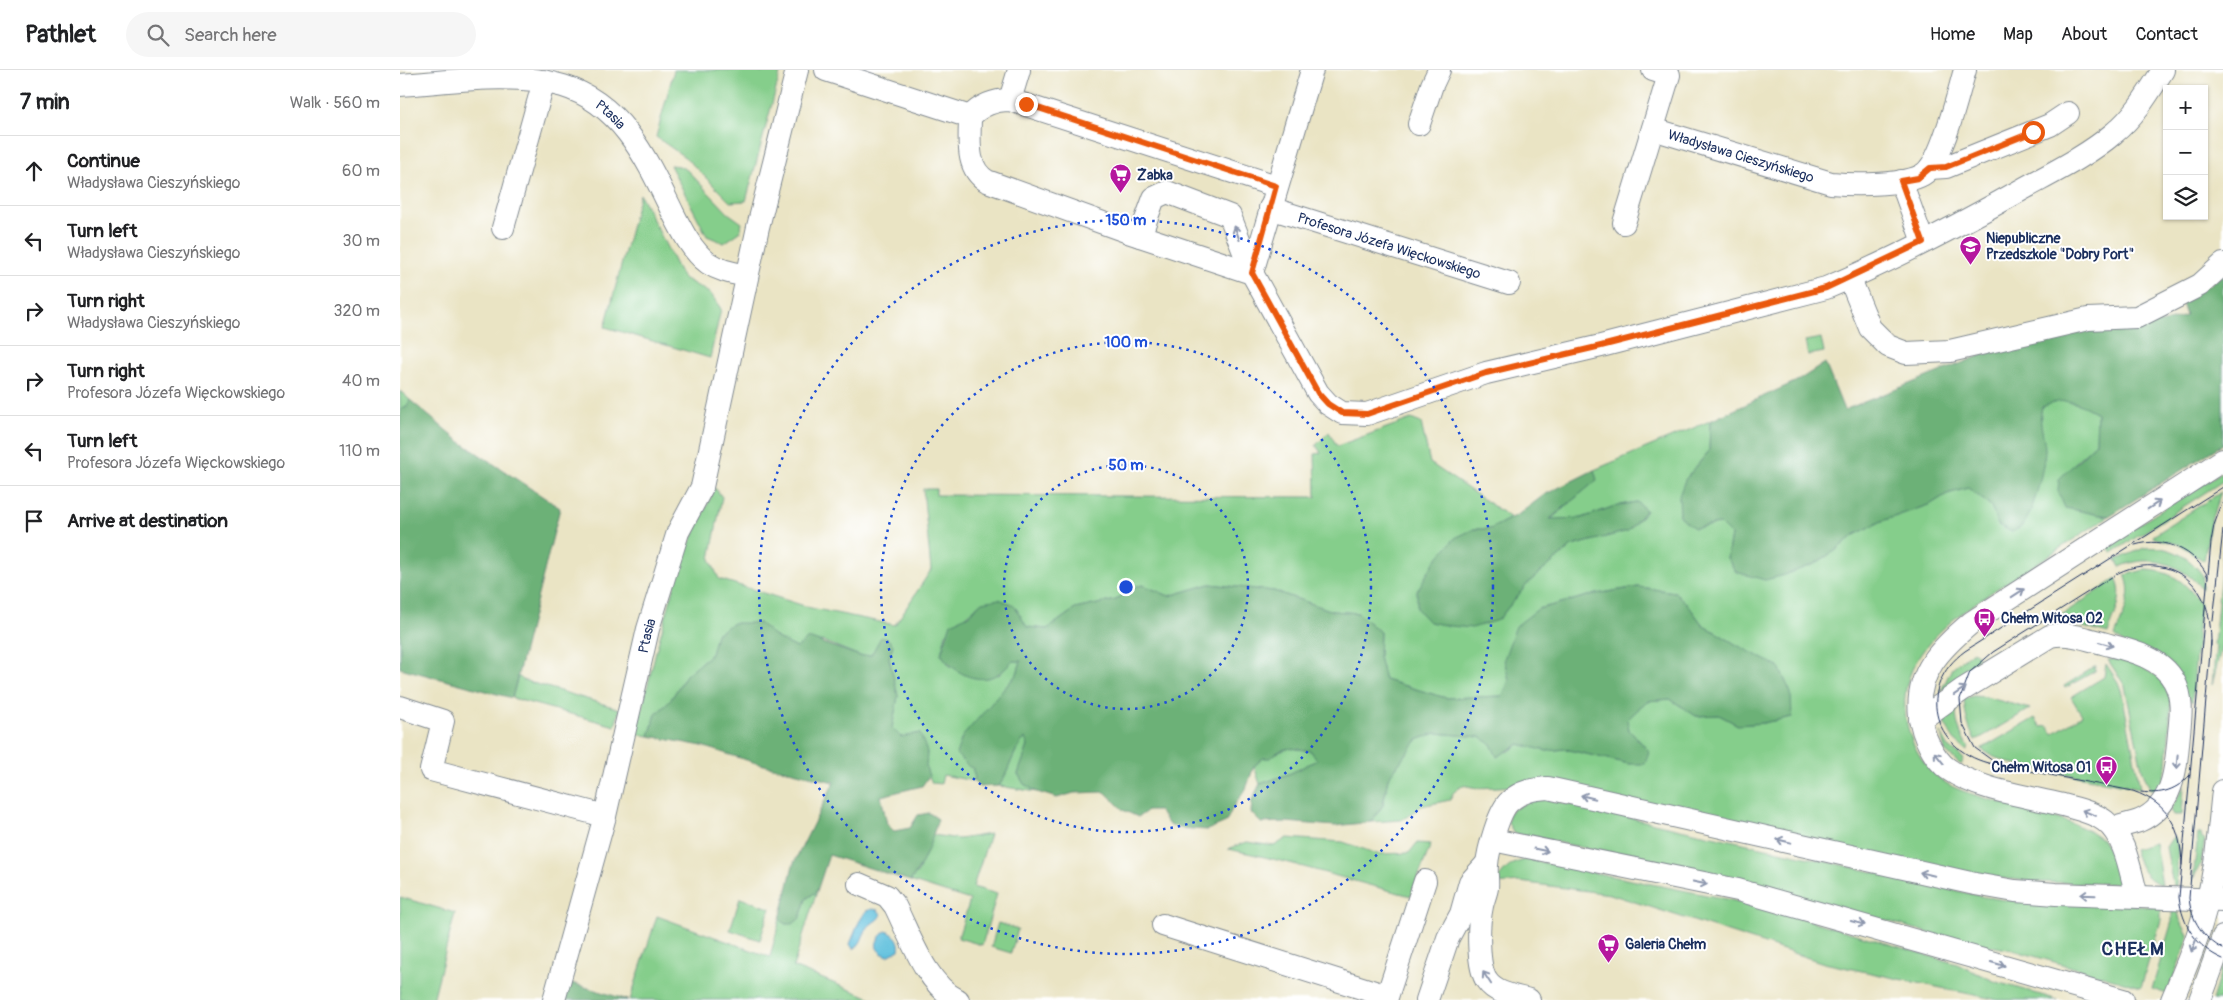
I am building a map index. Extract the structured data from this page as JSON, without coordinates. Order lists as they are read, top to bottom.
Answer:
{
  "streets": {
    "street": ["Ptasia", "Władysława Cieszyńskiego", "Profesora Józefa Więckowskiego"]
  },
  "districts": ["CHEŁM"],
  "places": {
    "supermarket": ["Żabka", "Galeria Chełm"],
    "school or university": ["Niepubliczne Przedszkole \"Dobry Port\""],
    "bus stop": ["Chełm Witosa 02", "Chełm Witosa 01"]
  },
  "page": {
    "header": "Pathlet",
    "search": "Search here",
    "nav": [
      "Home",
      "Map",
      "About",
      "Contact"
    ],
    "heading": ["7 min", "Walk · 560 m"],
    "map_buttons": ["+", "−"],
    "list": [
      ["Continue", "Władysława Cieszyńskiego", "60 m"],
      ["Turn left", "Władysława Cieszyńskiego", "30 m"],
      ["Turn right", "Władysława Cieszyńskiego", "320 m"],
      ["Turn right", "Profesora Józefa Więckowskiego", "40 m"],
      ["Turn left", "Profesora Józefa Więckowskiego", "110 m"],
      "Arrive at destination"
    ]
  },
  "rings": ["150 m", "100 m", "50 m"]
}
